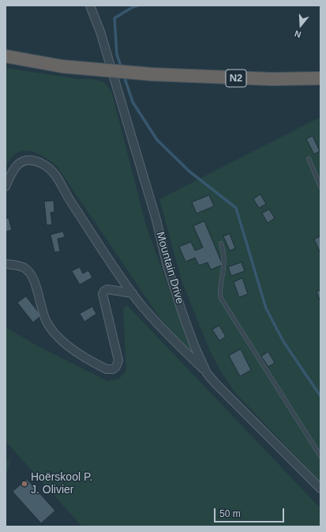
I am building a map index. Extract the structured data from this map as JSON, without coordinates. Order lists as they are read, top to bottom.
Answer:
{
  "streets": {
    "highway": ["N2"],
    "street": ["Mountain Drive"]
  },
  "places": ["Hoërskool P. J. Olivier"],
  "scale_bar": "50 m",
  "north": "bottom"
}
